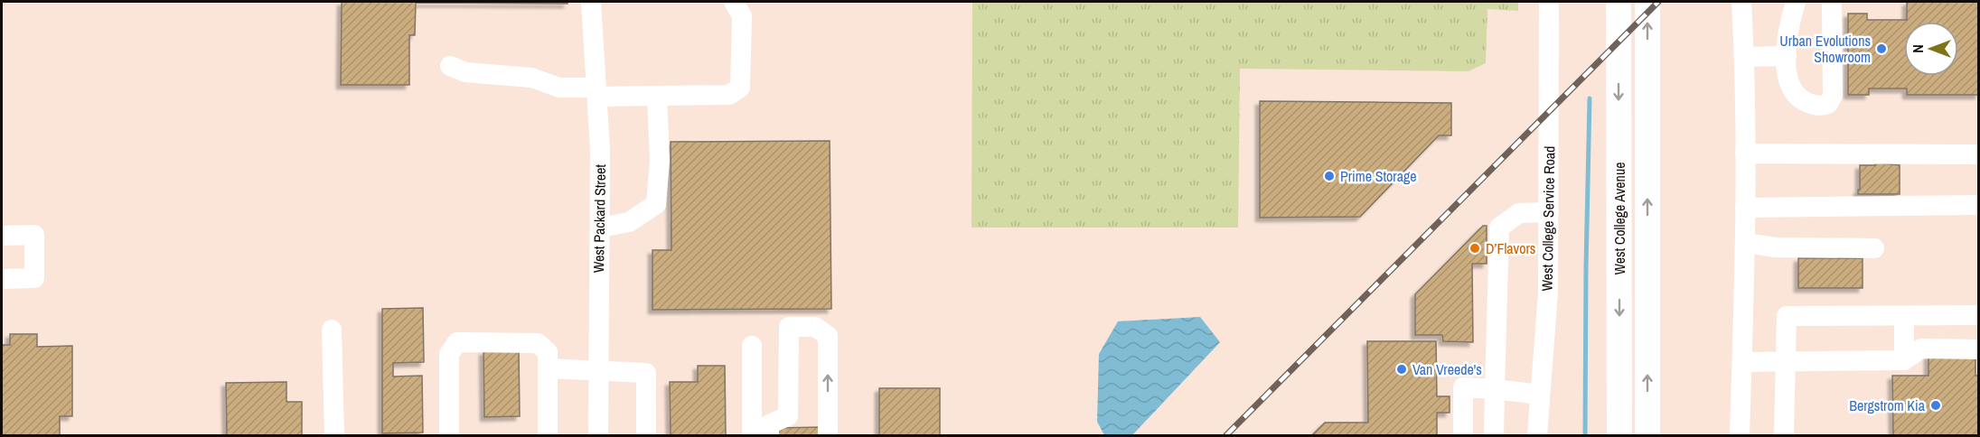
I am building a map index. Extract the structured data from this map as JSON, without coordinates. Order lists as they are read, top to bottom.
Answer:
{
  "streets": {
    "main road": ["West College Avenue"],
    "street": ["West Packard Street", "West College Service Road"]
  },
  "places": [
    "Urban Evolutions Showroom",
    "Prime Storage",
    "D’Flavors",
    "Van Vreede's",
    "Bergstrom Kia"
  ],
  "north": "left"
}
